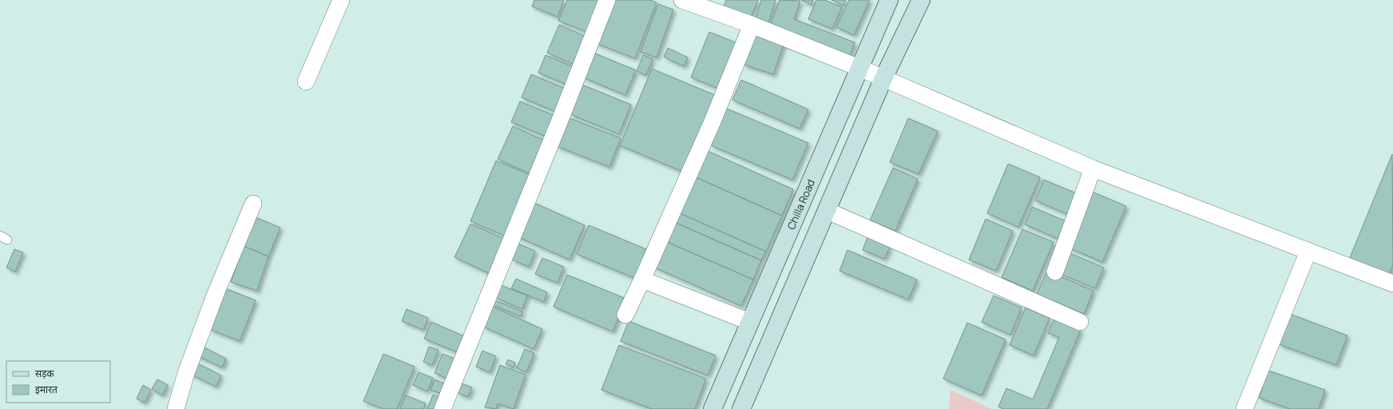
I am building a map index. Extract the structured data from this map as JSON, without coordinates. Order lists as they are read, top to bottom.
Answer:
{
  "streets": {
    "main road": ["Chilla Road"]
  },
  "legend": ["सड़क", "इमारत"]
}
